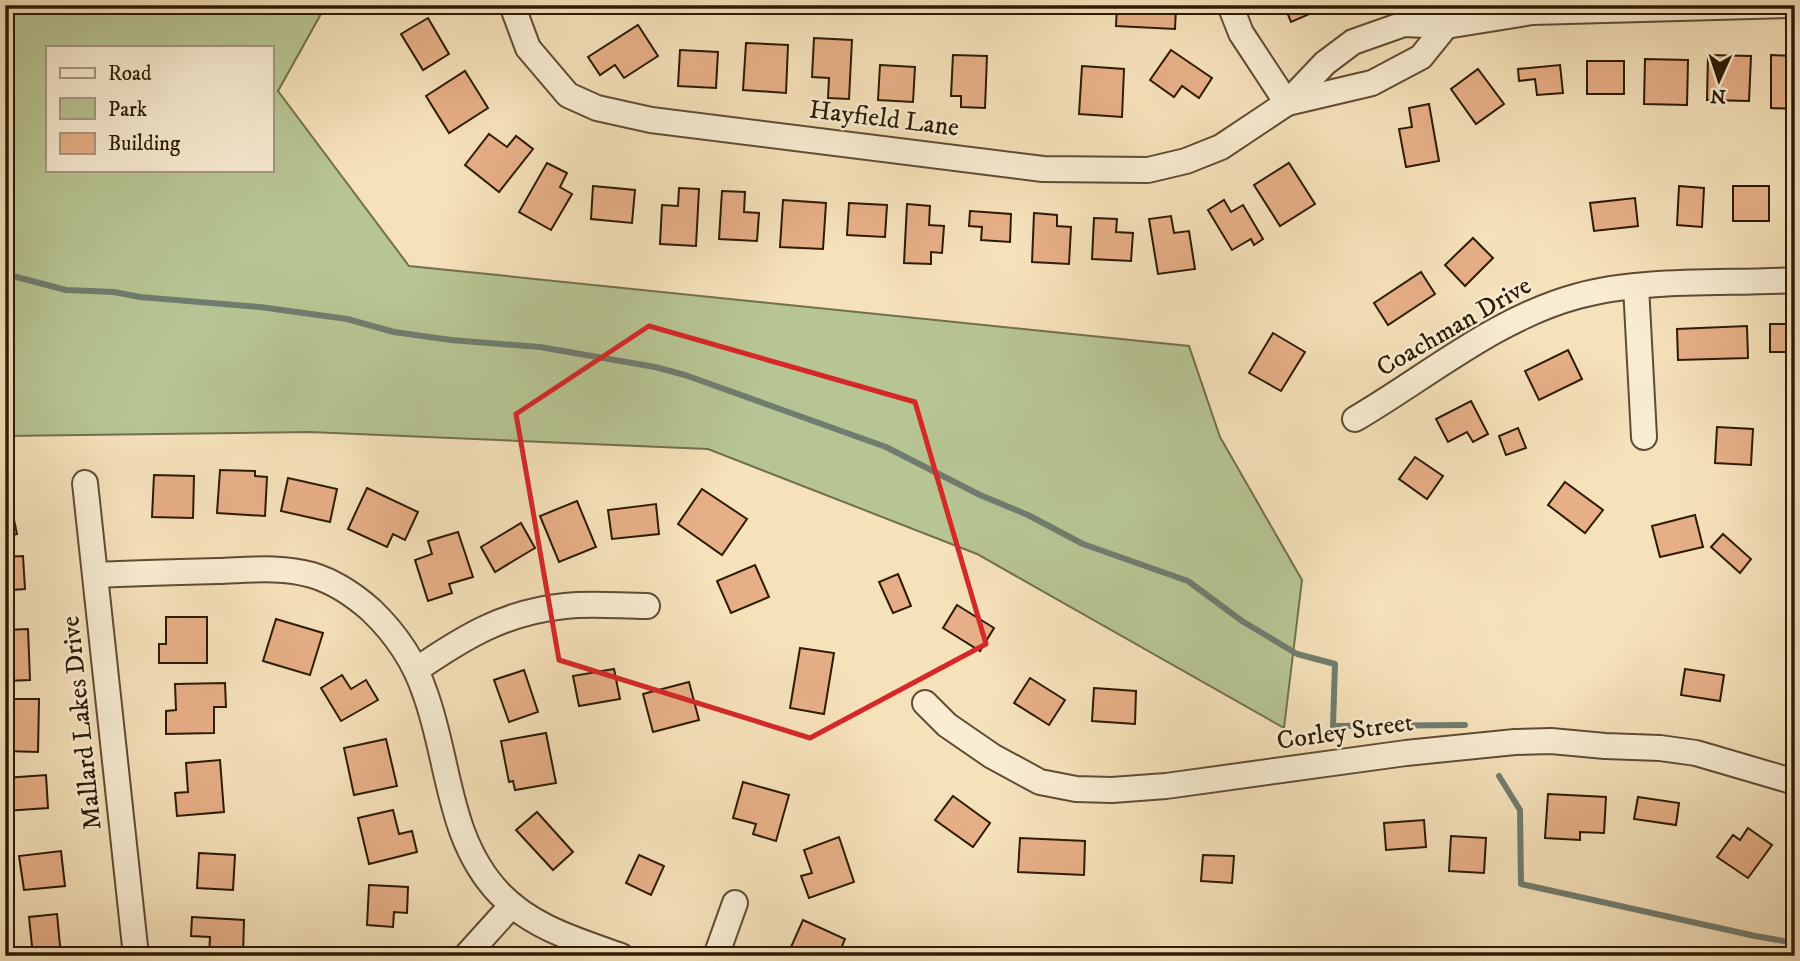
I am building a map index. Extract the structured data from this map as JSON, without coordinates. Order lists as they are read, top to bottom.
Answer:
{
  "streets": {
    "street": [
      "Hayfield Lane",
      "Coachman Drive",
      "Mallard Lakes Drive",
      "Corley Street"
    ]
  },
  "legend": ["Road", "Park", "Building"],
  "north": "bottom"
}
